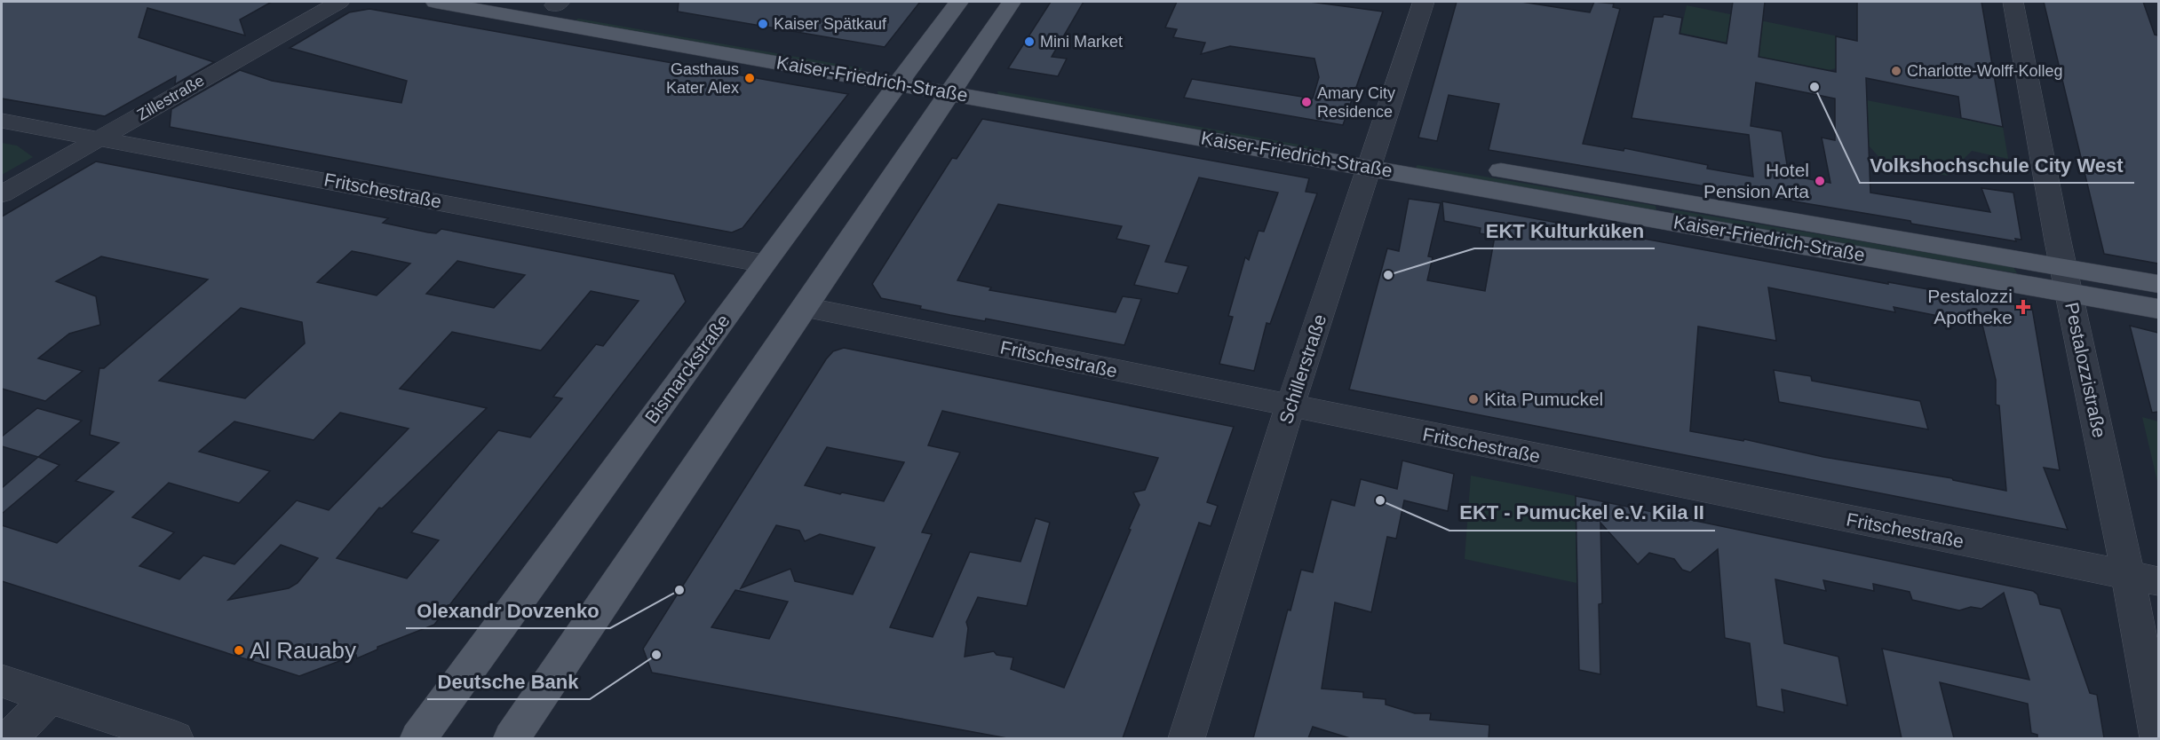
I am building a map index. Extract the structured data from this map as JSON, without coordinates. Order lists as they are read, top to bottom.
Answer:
{
  "streets": {
    "main road": ["Kaiser-Friedrich-Straße", "Bismarckstraße"],
    "street": [
      "Zillestraße",
      "Fritschestraße",
      "Schillerstraße",
      "Pestalozzistraße"
    ]
  },
  "crossings": [
    ["Kaiser-Friedrich-Straße", "Bismarckstraße"],
    ["Kaiser-Friedrich-Straße", "Schillerstraße"],
    ["Kaiser-Friedrich-Straße", "Pestalozzistraße"],
    ["Zillestraße", "Fritschestraße"],
    ["Fritschestraße", "Bismarckstraße"],
    ["Fritschestraße", "Schillerstraße"],
    ["Fritschestraße", "Pestalozzistraße"]
  ],
  "places": {
    "other": [
      "Kaiser Spätkauf",
      "Mini Market",
      "Charlotte-Wolff-Kolleg",
      "Gasthaus Kater Alex",
      "Volkshochschule City West",
      "Amary City Residence",
      "Hotel Pension Arta",
      "EKT Kulturküken",
      "Kita Pumuckel",
      "EKT - Pumuckel e.V. Kila II",
      "Olexandr Dovzenko",
      "Al Rauaby",
      "Deutsche Bank"
    ],
    "health": ["Pestalozzi Apotheke"]
  }
}
